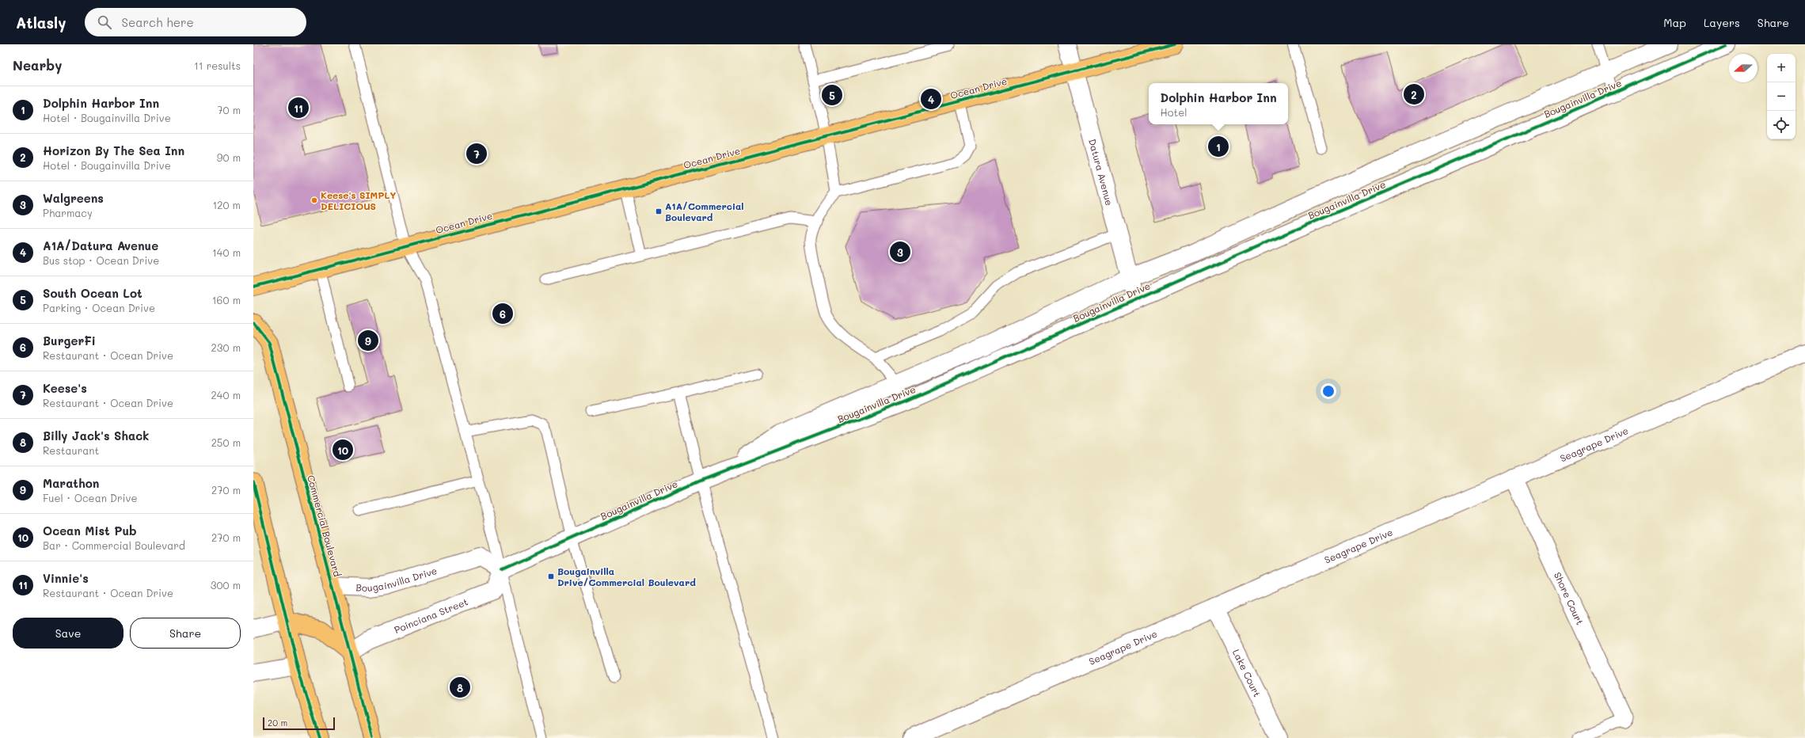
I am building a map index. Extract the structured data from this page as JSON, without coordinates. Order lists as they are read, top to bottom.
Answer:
{
  "streets": {
    "main road": ["Ocean Drive", "Commercial Boulevard"],
    "street": [
      "Bougainvilla Drive",
      "Datura Avenue",
      "Seagrape Drive",
      "Shore Court",
      "Poinciana Street",
      "Lake Court"
    ]
  },
  "crossings": [
    ["Ocean Drive", "Datura Avenue"],
    ["Bougainvilla Drive", "Datura Avenue"],
    ["Bougainvilla Drive", "Commercial Boulevard"],
    ["Bougainvilla Drive", "Poinciana Street"],
    ["Seagrape Drive", "Shore Court"],
    ["Seagrape Drive", "Lake Court"],
    ["Commercial Boulevard", "Poinciana Street"]
  ],
  "places": {
    "other": ["Keese's SIMPLY DELICIOUS"],
    "transit": ["A1A/Commercial Boulevard", "Bougainvilla Drive/Commercial Boulevard"]
  },
  "scale_bar": "20 m",
  "north": "left",
  "page": {
    "header": "Atlasly",
    "search": "Search here",
    "nav": ["Map", "Layers", "Share"],
    "heading": ["Nearby", "11 results"],
    "map_buttons": ["+", "−"],
    "pins": [
      "2",
      "5",
      "4",
      "11",
      "1",
      "7",
      "3",
      "6",
      "9",
      "10",
      "8"
    ],
    "popup": ["Dolphin Harbor Inn", "Hotel"],
    "list": [
      {
        "mark": "1",
        "name": "Dolphin Harbor Inn",
        "note": "Hotel · Bougainvilla Drive",
        "value": "70 m"
      },
      {
        "mark": "2",
        "name": "Horizon By The Sea Inn",
        "note": "Hotel · Bougainvilla Drive",
        "value": "90 m"
      },
      {
        "mark": "3",
        "name": "Walgreens",
        "note": "Pharmacy",
        "value": "120 m"
      },
      {
        "mark": "4",
        "name": "A1A/Datura Avenue",
        "note": "Bus stop · Ocean Drive",
        "value": "140 m"
      },
      {
        "mark": "5",
        "name": "South Ocean Lot",
        "note": "Parking · Ocean Drive",
        "value": "160 m"
      },
      {
        "mark": "6",
        "name": "BurgerFi",
        "note": "Restaurant · Ocean Drive",
        "value": "230 m"
      },
      {
        "mark": "7",
        "name": "Keese's",
        "note": "Restaurant · Ocean Drive",
        "value": "240 m"
      },
      {
        "mark": "8",
        "name": "Billy Jack's Shack",
        "note": "Restaurant",
        "value": "250 m"
      },
      {
        "mark": "9",
        "name": "Marathon",
        "note": "Fuel · Ocean Drive",
        "value": "270 m"
      },
      {
        "mark": "10",
        "name": "Ocean Mist Pub",
        "note": "Bar · Commercial Boulevard",
        "value": "270 m"
      },
      {
        "mark": "11",
        "name": "Vinnie's",
        "note": "Restaurant · Ocean Drive",
        "value": "300 m"
      }
    ],
    "buttons": ["Save", "Share"],
    "scale": "20 m"
  }
}
